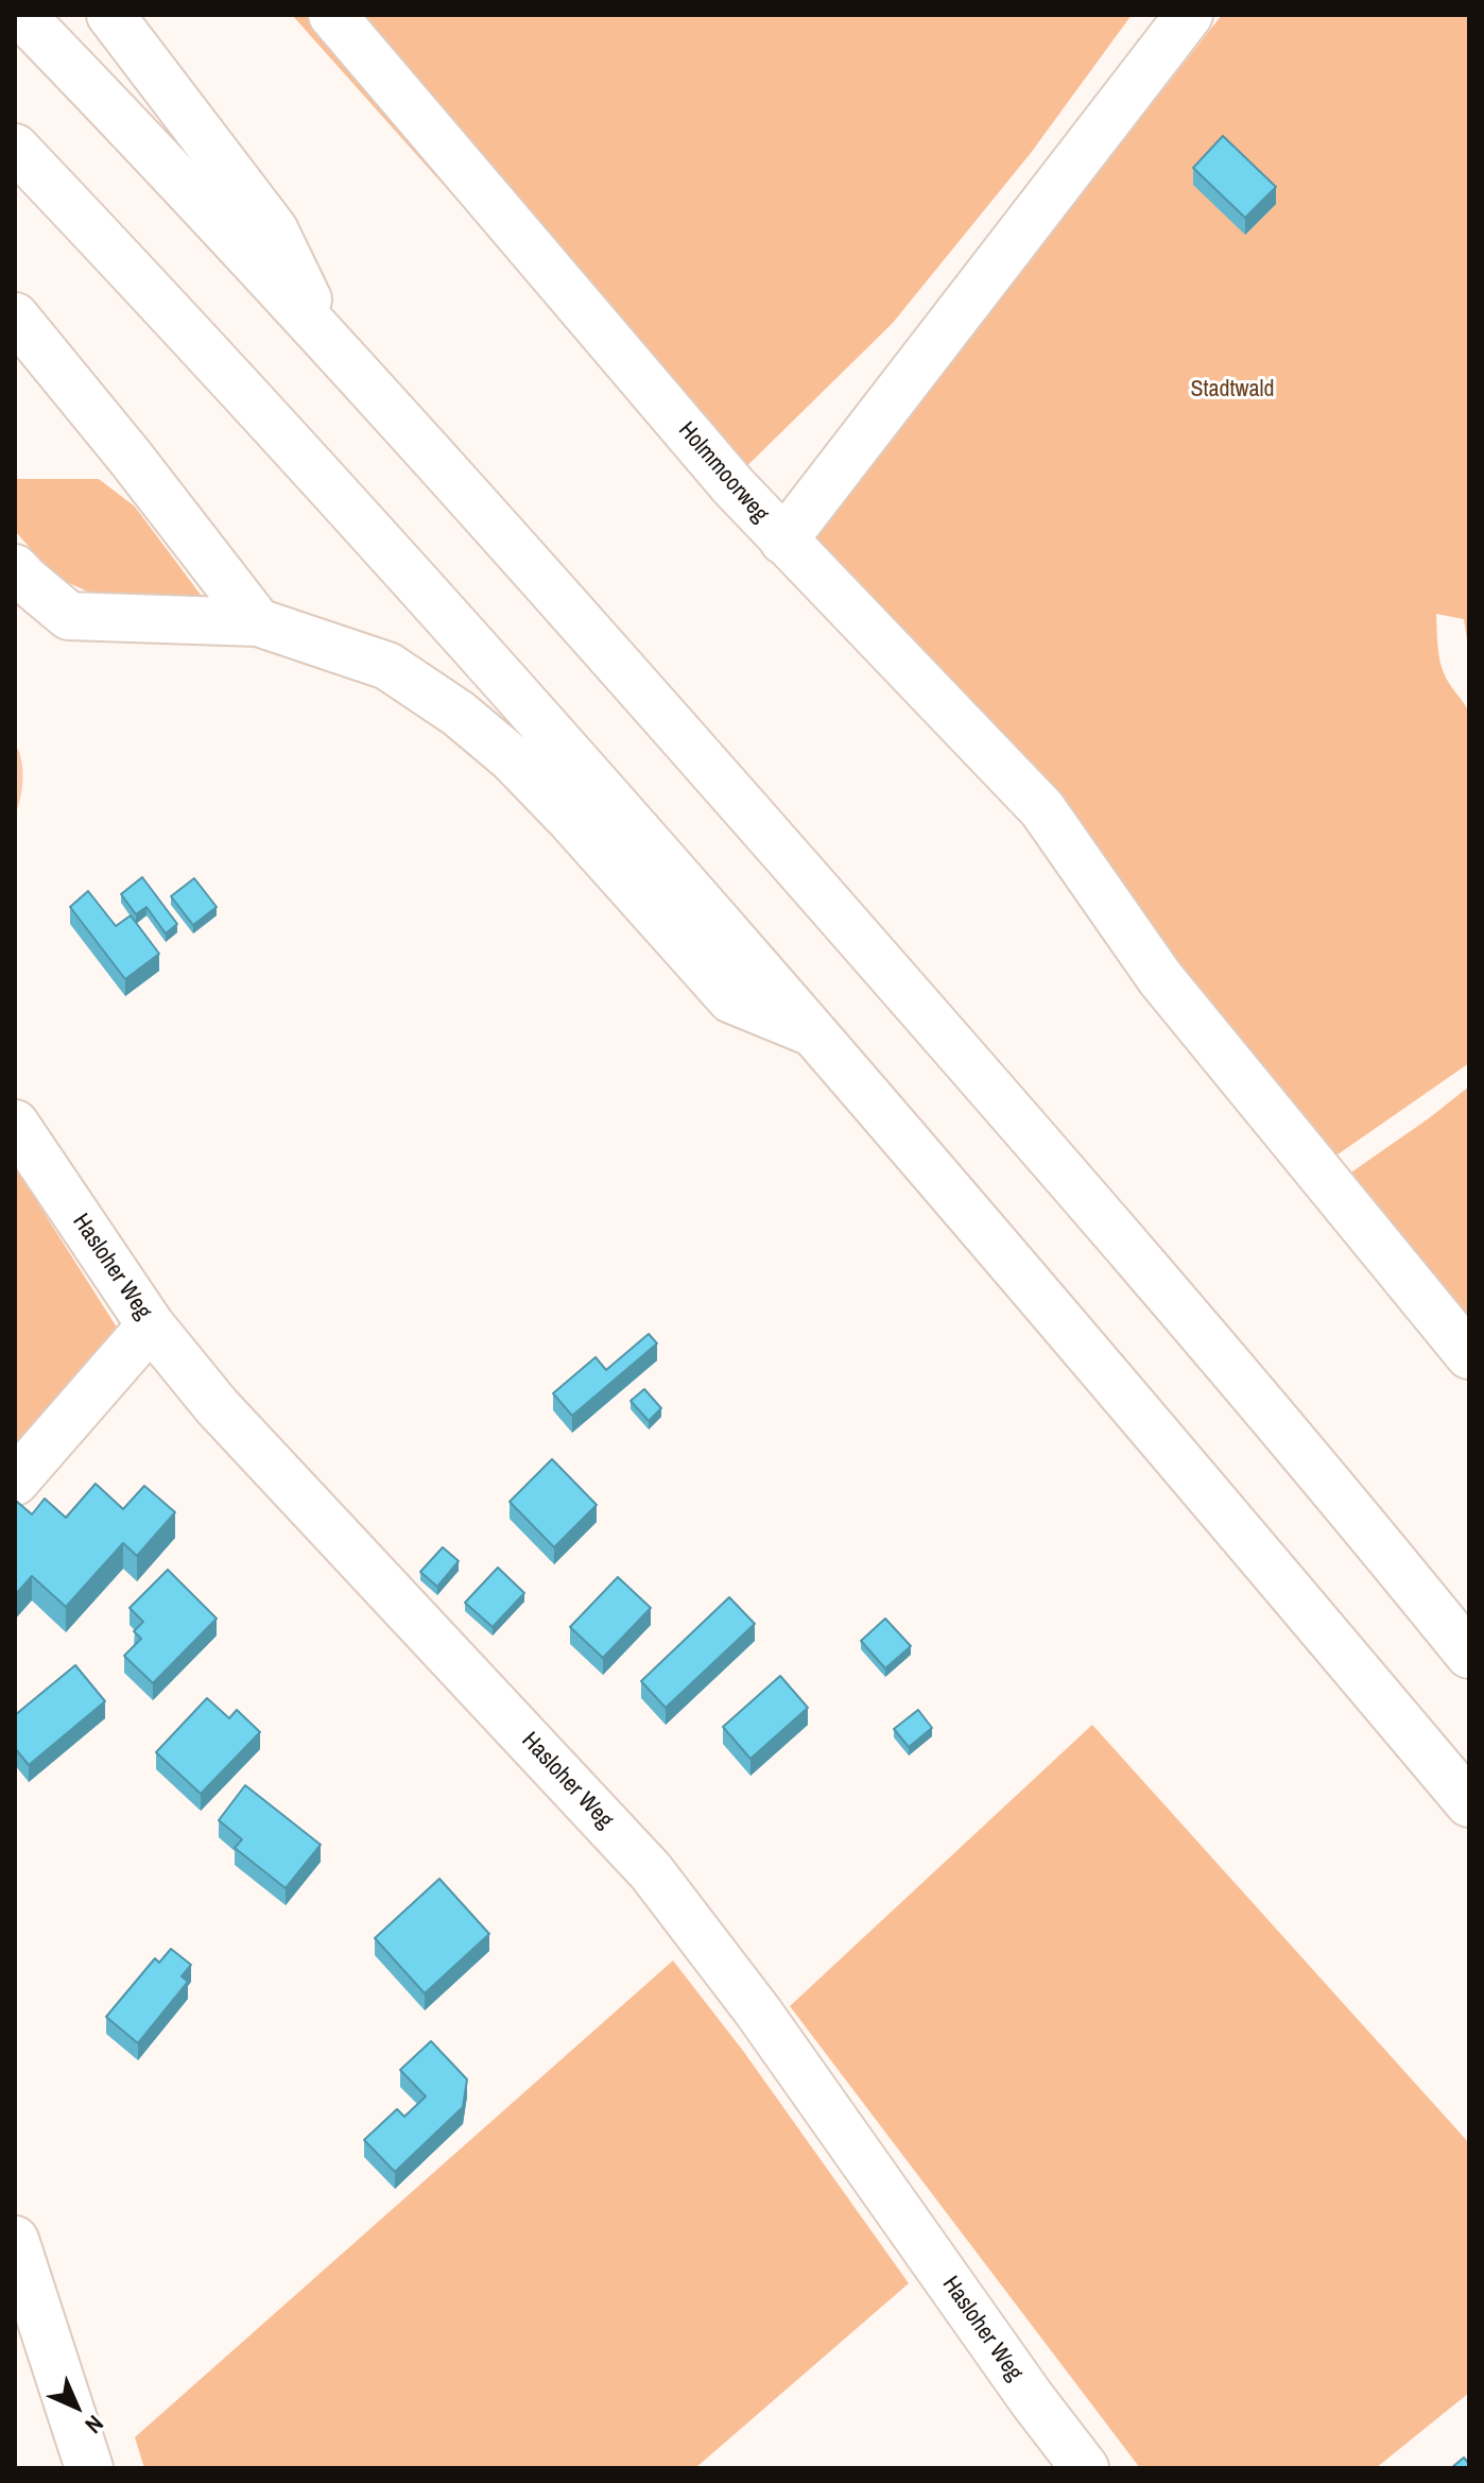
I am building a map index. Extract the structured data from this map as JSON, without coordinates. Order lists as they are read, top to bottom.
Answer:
{
  "streets": {
    "main road": ["Holmmoorweg", "Hasloher Weg"]
  },
  "parks": ["Stadtwald"],
  "north": "bottom right"
}
